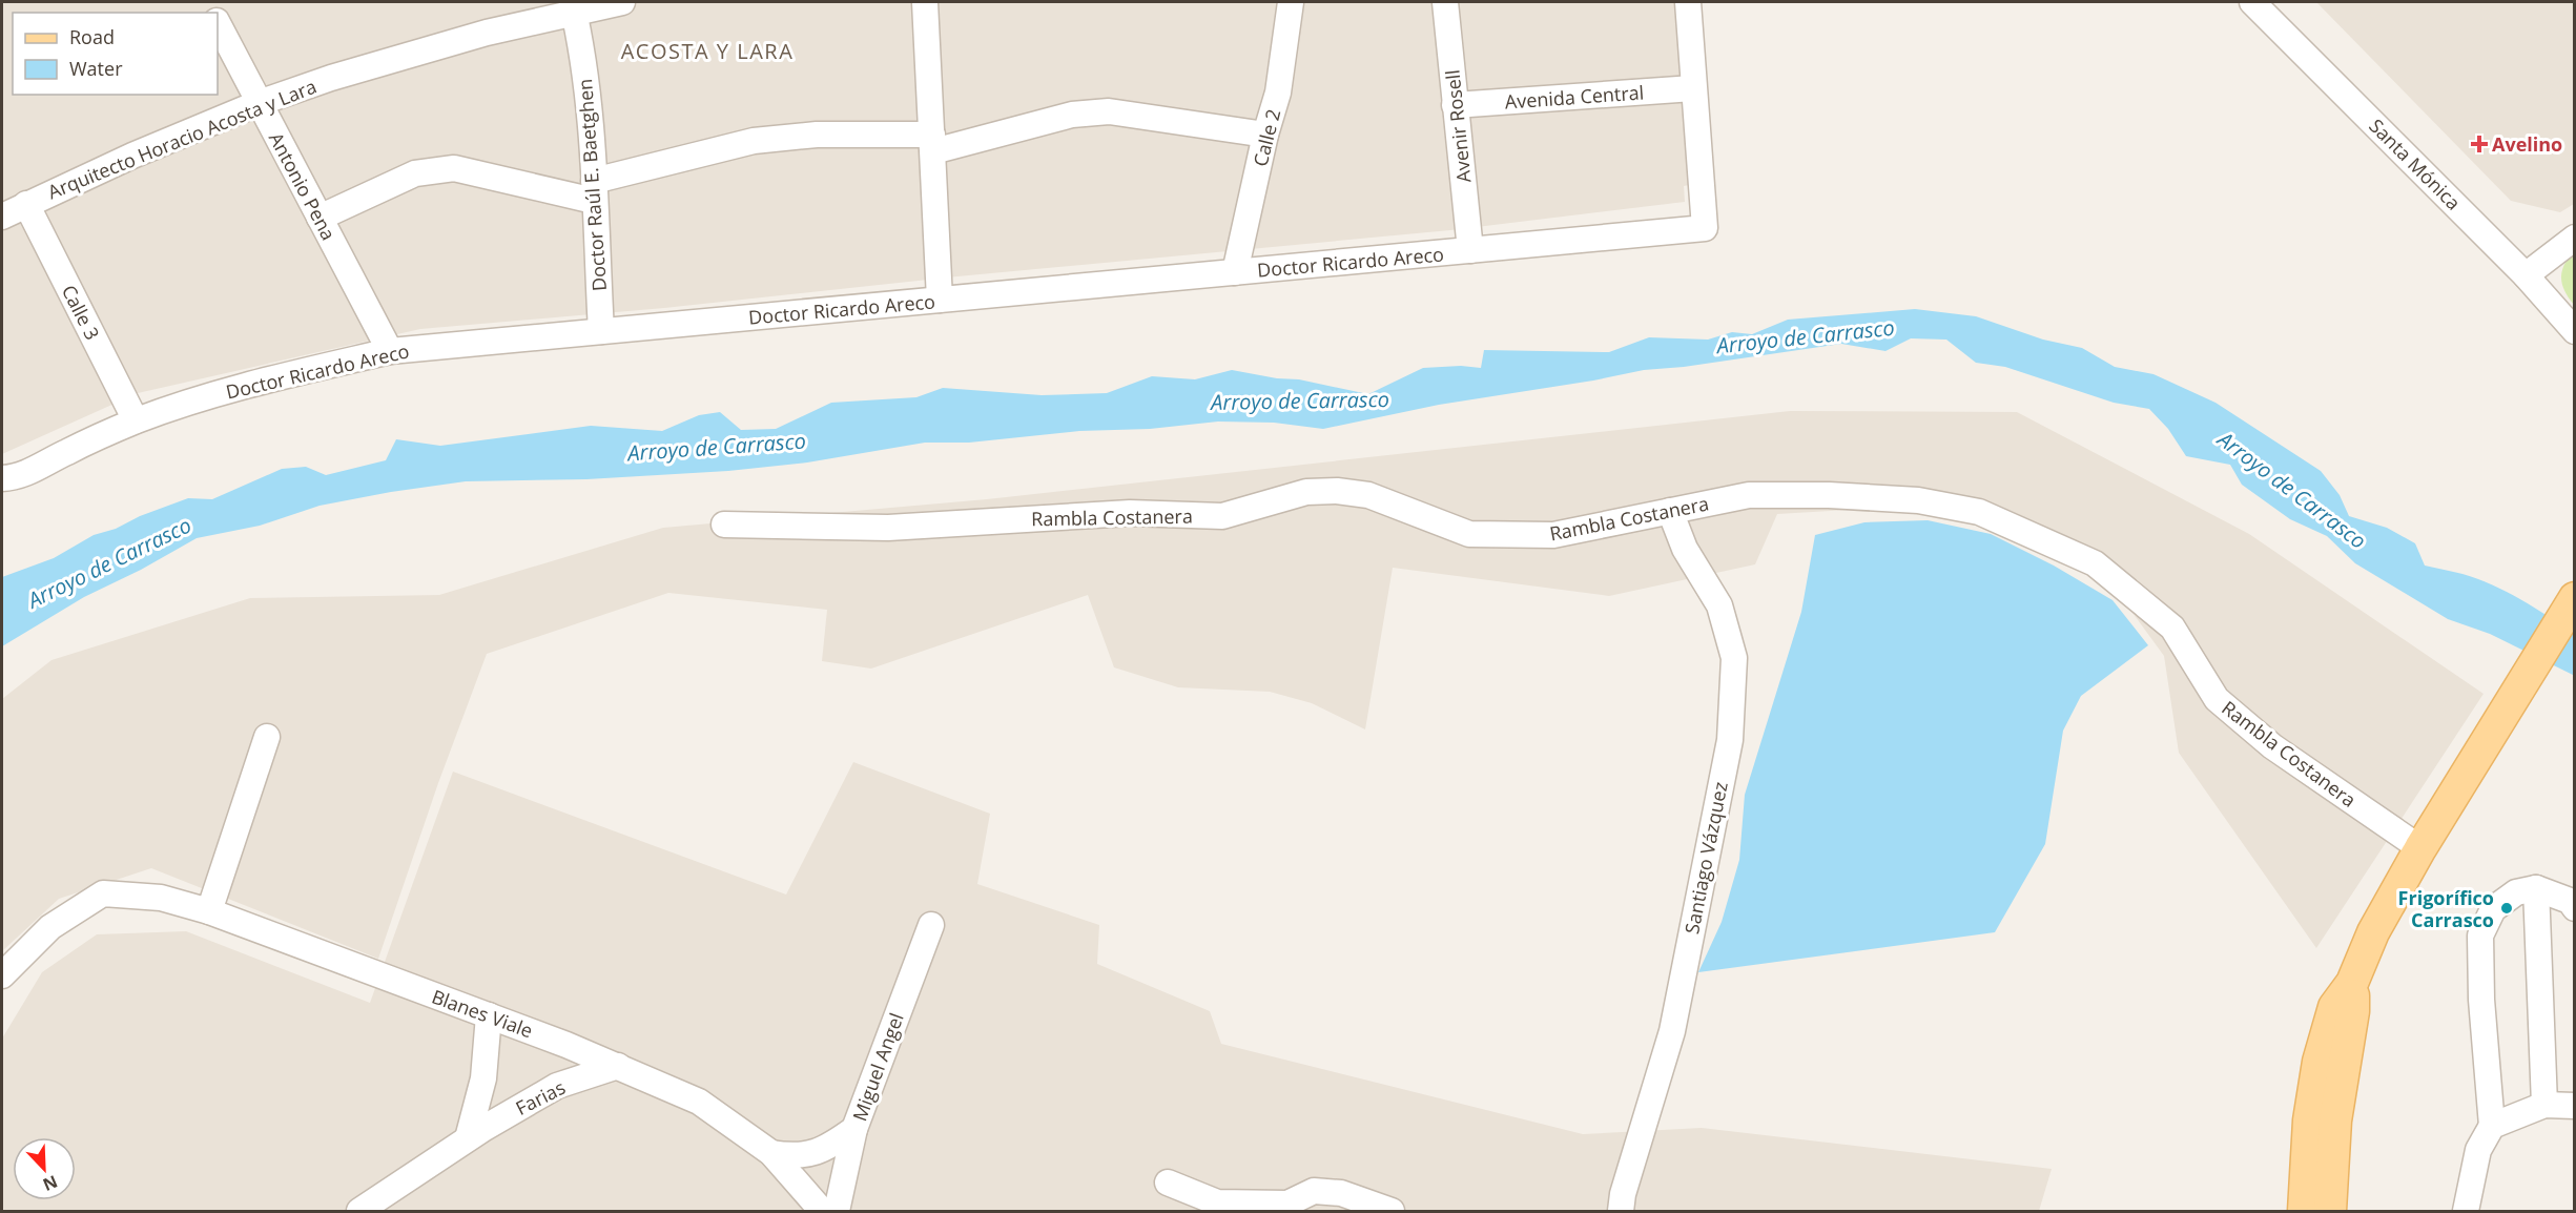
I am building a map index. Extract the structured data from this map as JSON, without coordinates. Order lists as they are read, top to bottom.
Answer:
{
  "streets": {
    "street": [
      "Avenida Central",
      "Avenir Rosell",
      "Calle 2",
      "Arquitecto Horacio Acosta y Lara",
      "Santa Mónica",
      "Doctor Raúl E. Baetghen",
      "Antonio Pena",
      "Doctor Ricardo Areco",
      "Calle 3",
      "Rambla Costanera",
      "Santiago Vázquez",
      "Blanes Viale",
      "Miguel Angel",
      "Farias"
    ]
  },
  "crossings": [
    ["Avenida Central", "Avenir Rosell"],
    ["Avenida Central", "Doctor Ricardo Areco"],
    ["Avenir Rosell", "Doctor Ricardo Areco"],
    ["Calle 2", "Doctor Ricardo Areco"],
    ["Arquitecto Horacio Acosta y Lara", "Doctor Raúl E. Baetghen"],
    ["Arquitecto Horacio Acosta y Lara", "Antonio Pena"],
    ["Arquitecto Horacio Acosta y Lara", "Calle 3"],
    ["Doctor Raúl E. Baetghen", "Doctor Ricardo Areco"],
    ["Antonio Pena", "Doctor Ricardo Areco"],
    ["Doctor Ricardo Areco", "Calle 3"],
    ["Rambla Costanera", "Santiago Vázquez"],
    ["Blanes Viale", "Farias"]
  ],
  "districts": ["ACOSTA Y LARA"],
  "water": ["Arroyo de Carrasco"],
  "places": {
    "health": ["Avelino"],
    "other": ["Frigorífico Carrasco"]
  },
  "legend": ["Road", "Water"],
  "north": "bottom right"
}
